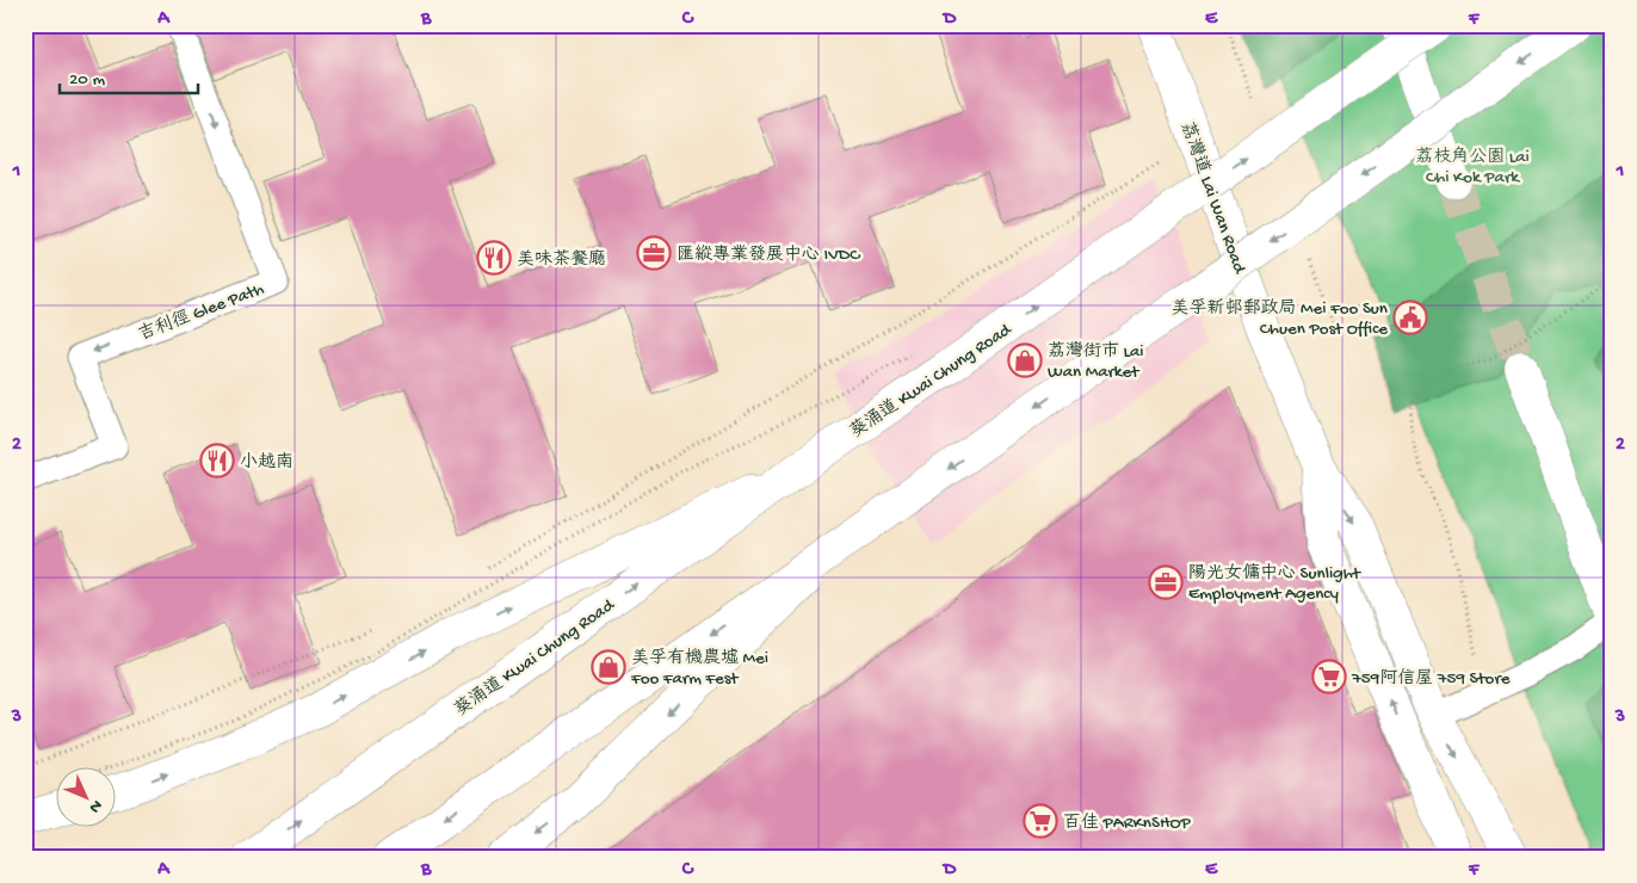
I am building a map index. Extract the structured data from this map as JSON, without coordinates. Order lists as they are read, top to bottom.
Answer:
{
  "streets": {
    "main road": ["荔灣道 Lai Wan Road", "葵涌道 Kwai Chung Road"],
    "lane": ["吉利徑 Glee Path"]
  },
  "parks": ["荔枝角公園 Lai Chi Kok Park"],
  "places": {
    "office": ["匯縱專業發展中心 IVDC", "陽光女傭中心 Sunlight Employment Agency"],
    "restaurant": ["美味茶餐廰", "小越南"],
    "public building": ["美孚新邨郵政局 Mei Foo Sun Chuen Post Office"],
    "shop": ["荔灣街市 Lai Wan Market", "美孚有機農墟 Mei Foo Farm Fest"],
    "supermarket": ["759阿信屋 759 Store", "百佳 PARKnSHOP"]
  },
  "scale_bar": "20 m",
  "north": "bottom right",
  "grid": {
    "columns": [
      "A",
      "B",
      "C",
      "D",
      "E",
      "F"
    ],
    "rows": ["1", "2", "3"]
  }
}
